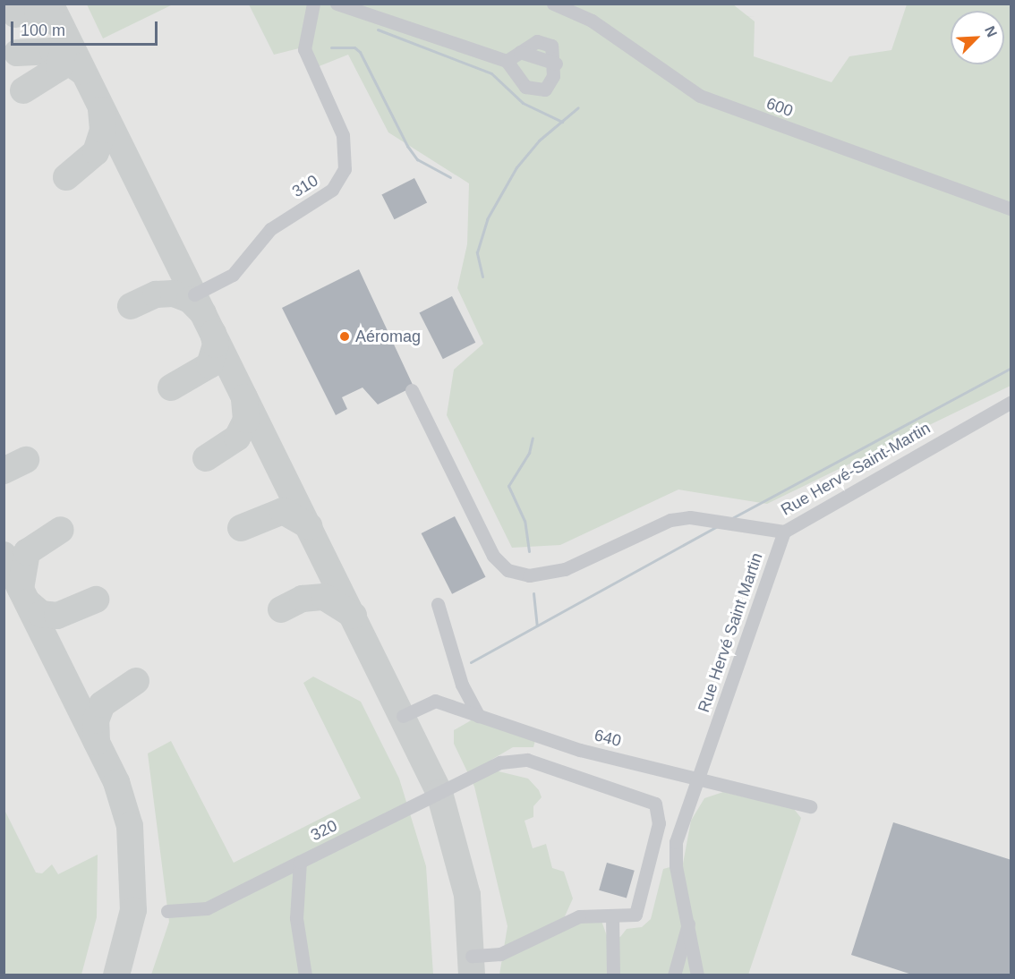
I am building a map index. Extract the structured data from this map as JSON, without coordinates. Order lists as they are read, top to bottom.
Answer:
{
  "streets": {
    "lane": [
      "600",
      "310",
      "Rue Hervé-Saint-Martin",
      "Rue Hervé Saint Martin",
      "640",
      "320"
    ]
  },
  "crossings": [
    ["Rue Hervé-Saint-Martin", "Rue Hervé Saint Martin"],
    ["Rue Hervé Saint Martin", "640"]
  ],
  "places": ["Aéromag"],
  "scale_bar": "100 m",
  "north": "top right"
}
